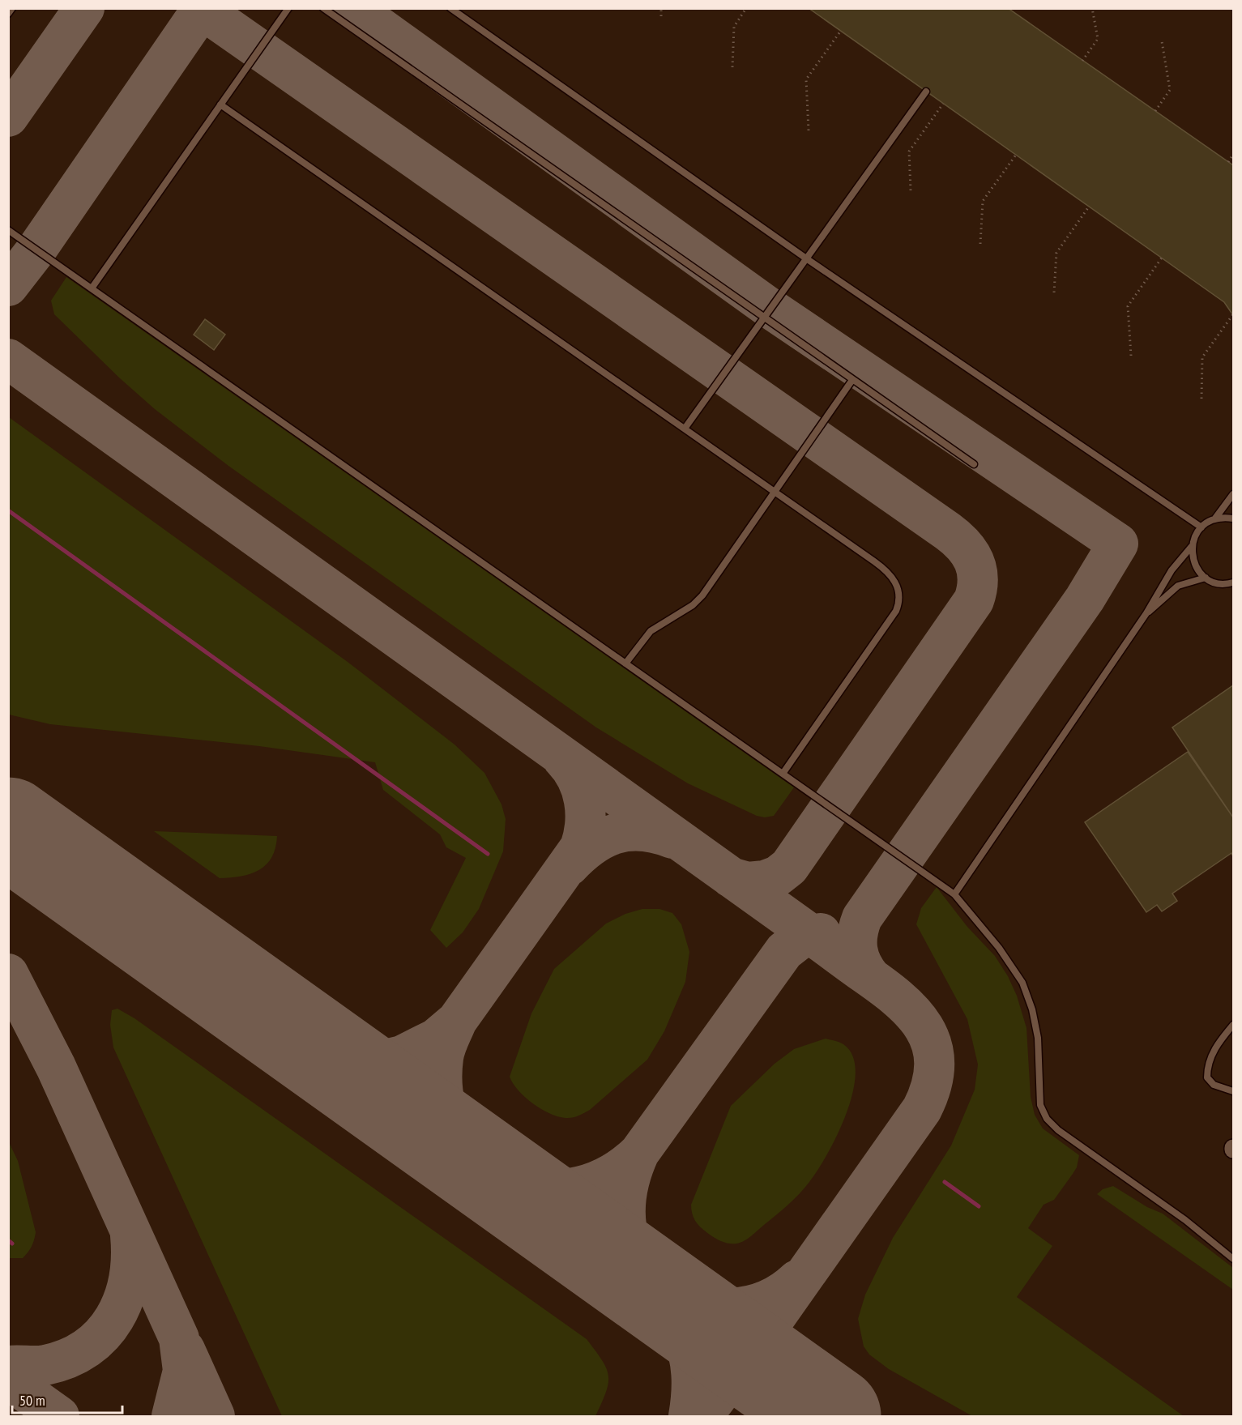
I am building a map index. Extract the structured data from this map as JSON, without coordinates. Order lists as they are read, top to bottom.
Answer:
{
  "scale_bar": "50 m"
}
